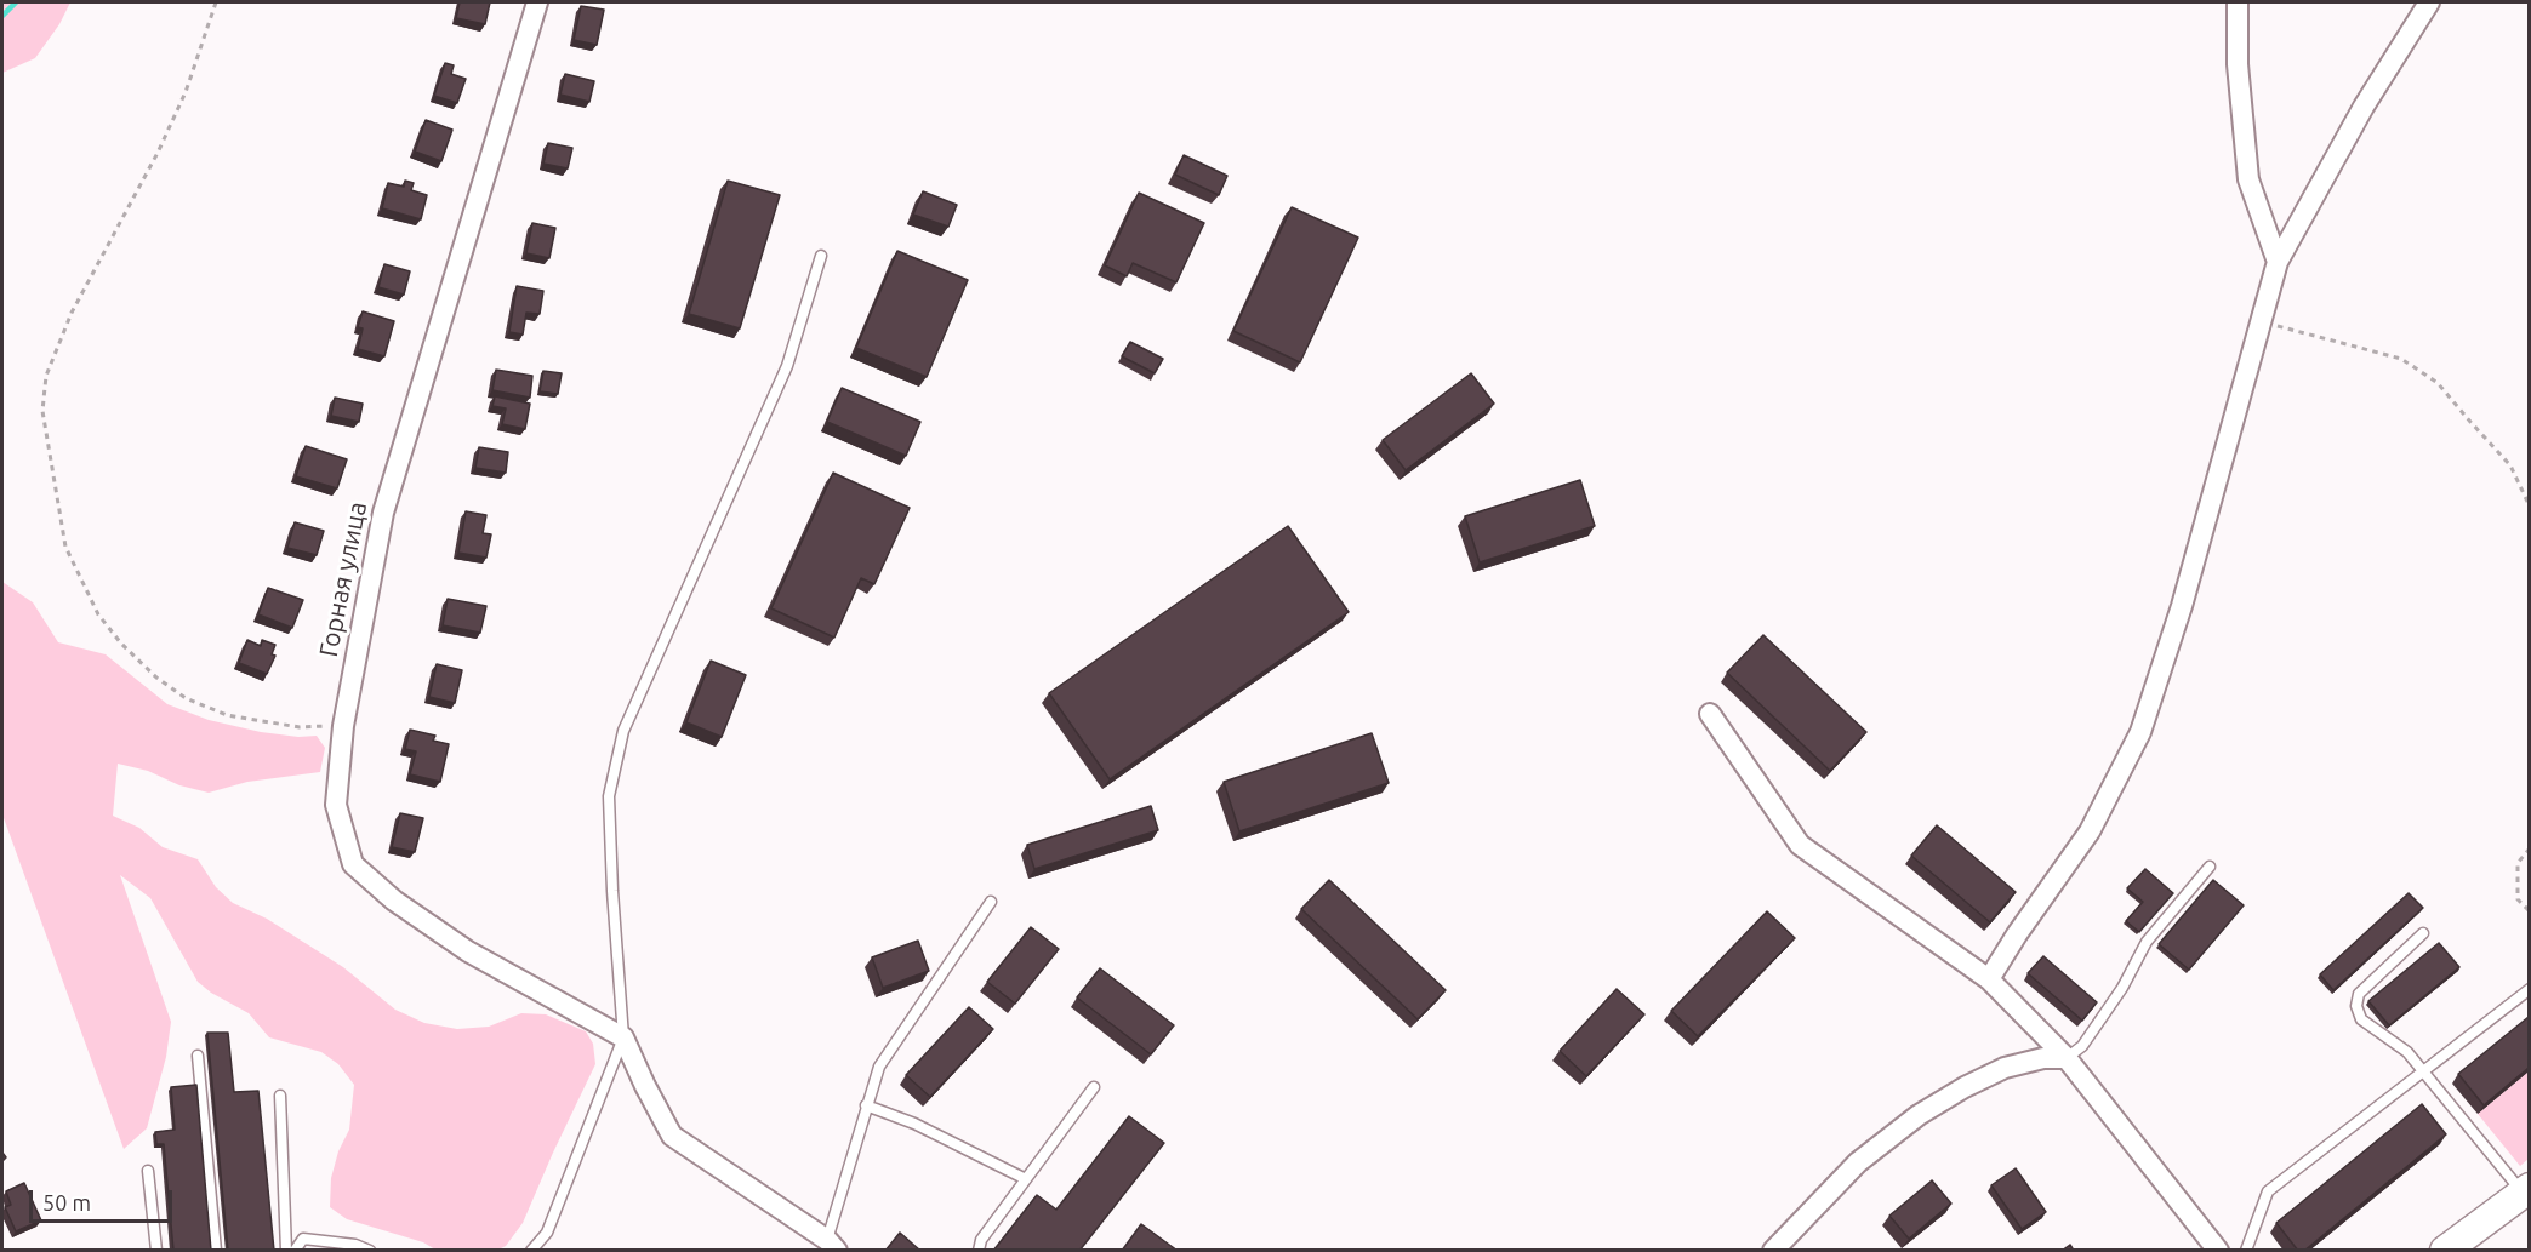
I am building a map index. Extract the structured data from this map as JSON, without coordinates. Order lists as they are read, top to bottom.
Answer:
{
  "streets": {
    "street": ["Горная улица"]
  },
  "scale_bar": "50 m"
}
